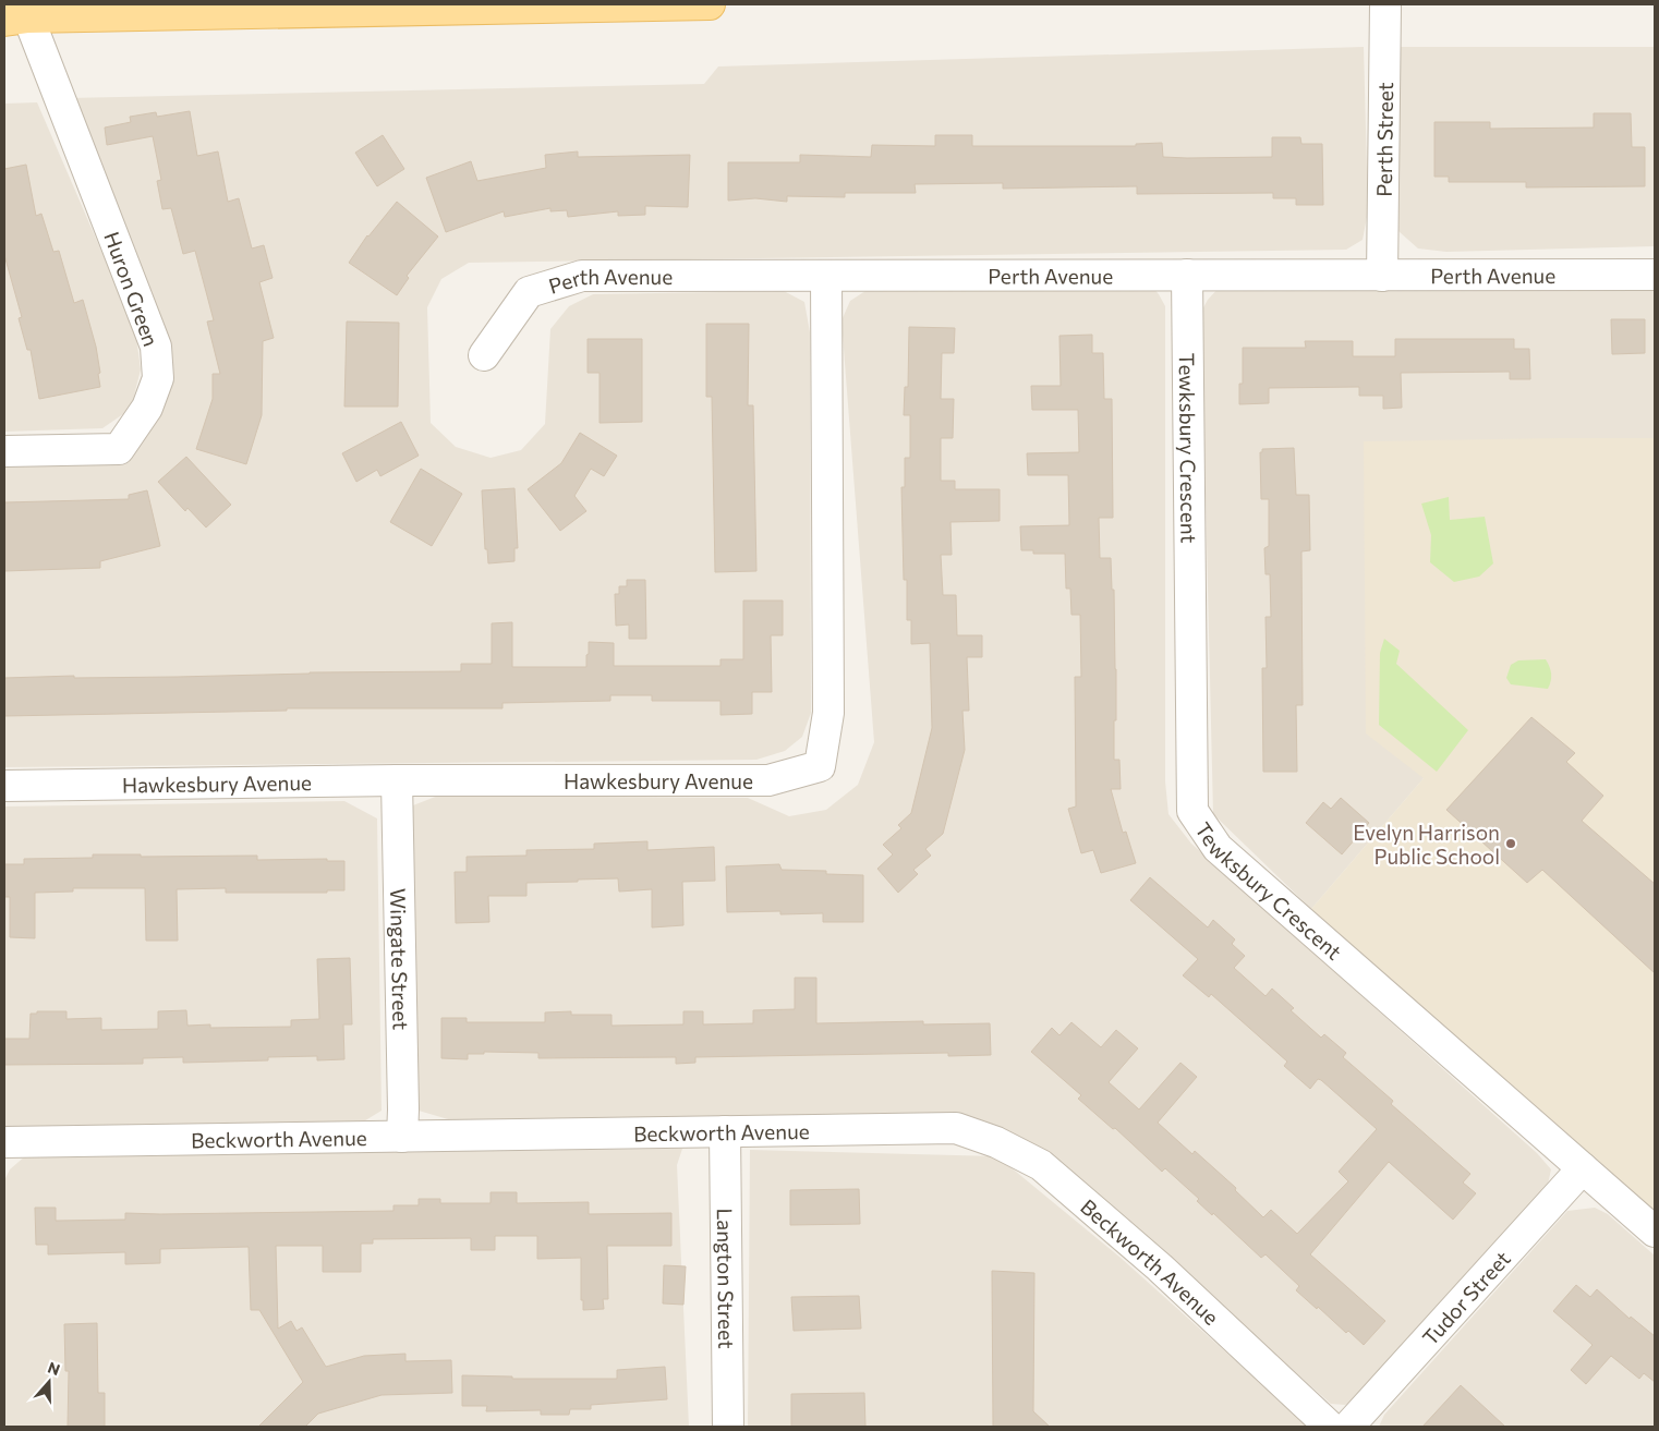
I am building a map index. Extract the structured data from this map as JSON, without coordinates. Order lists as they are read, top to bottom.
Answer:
{
  "streets": {
    "street": [
      "Perth Street",
      "Perth Avenue",
      "Huron Green",
      "Tewksbury Crescent",
      "Hawkesbury Avenue",
      "Wingate Street",
      "Beckworth Avenue",
      "Langton Street",
      "Tudor Street"
    ]
  },
  "crossings": [
    ["Perth Street", "Perth Avenue"],
    ["Perth Avenue", "Tewksbury Crescent"],
    ["Perth Avenue", "Hawkesbury Avenue"],
    ["Tewksbury Crescent", "Tudor Street"],
    ["Hawkesbury Avenue", "Wingate Street"],
    ["Wingate Street", "Beckworth Avenue"],
    ["Beckworth Avenue", "Langton Street"]
  ],
  "places": ["Evelyn Harrison Public School"],
  "north": "top"
}
